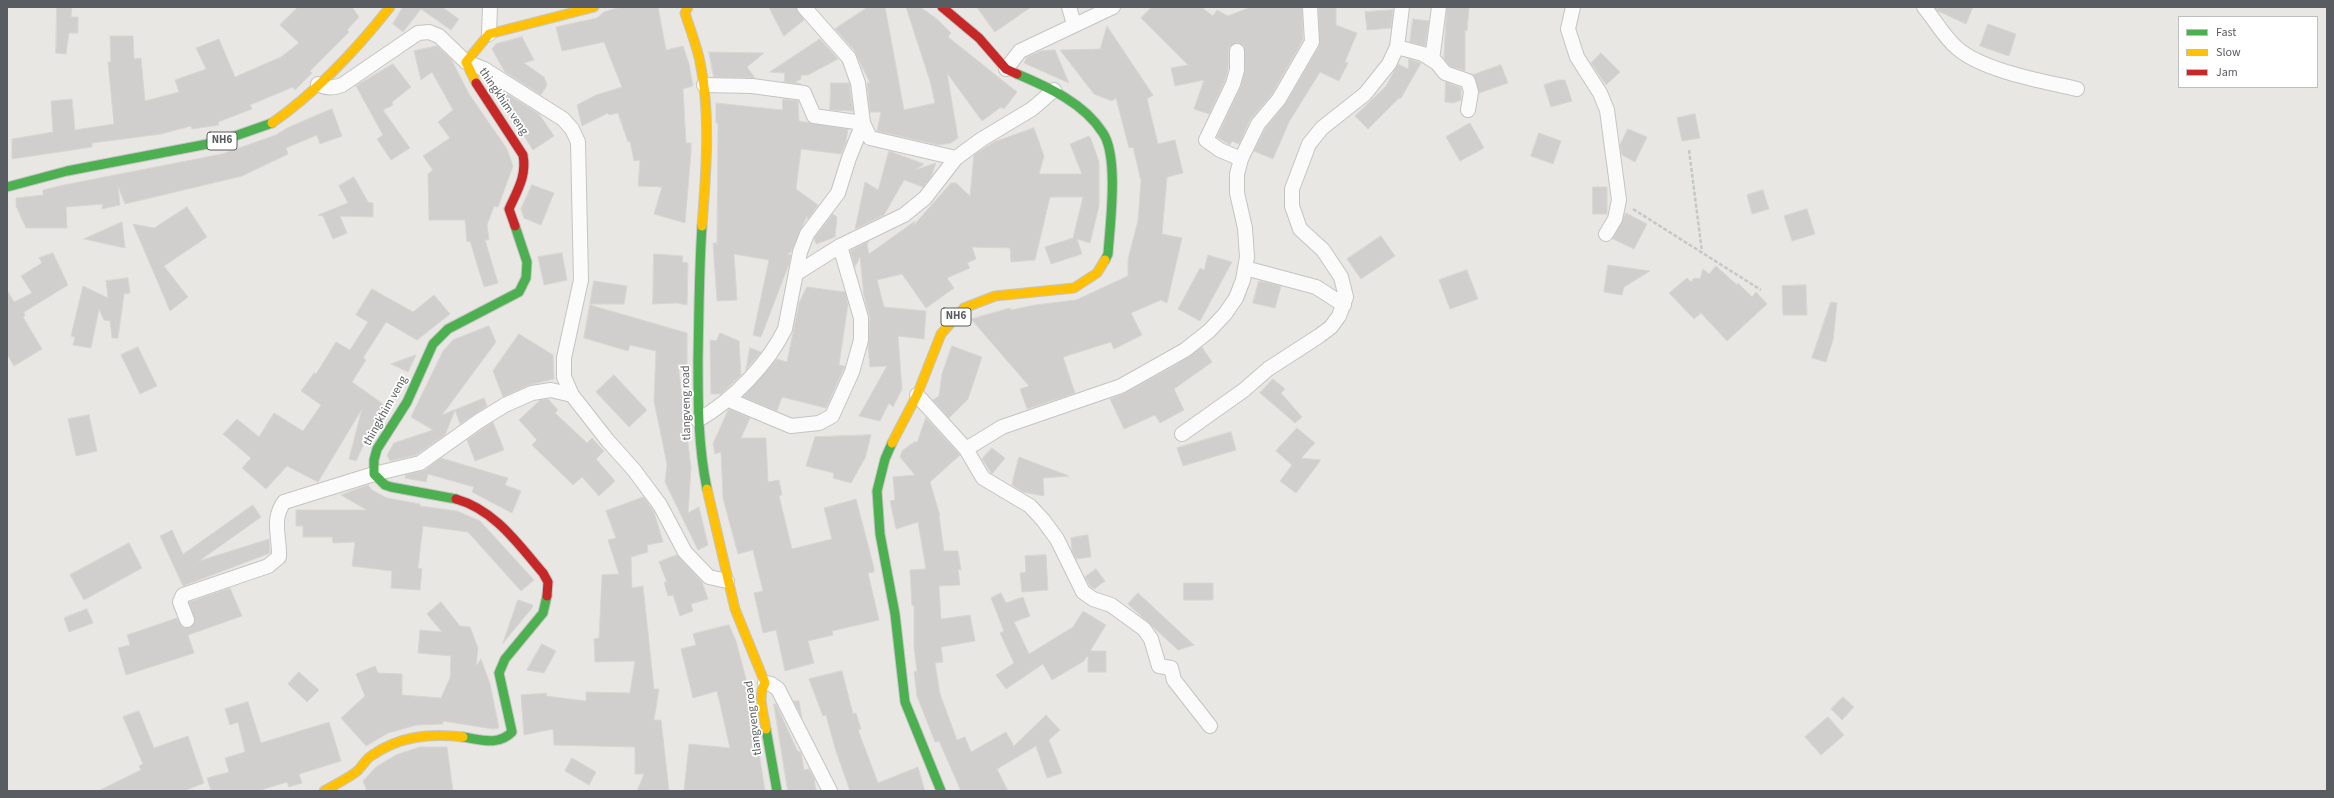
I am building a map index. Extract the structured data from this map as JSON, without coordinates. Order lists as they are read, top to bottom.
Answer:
{
  "streets": {
    "main road": ["thingkhim veng", "NH6", "tlangveng road"]
  },
  "legend": ["Fast", "Slow", "Jam"]
}
